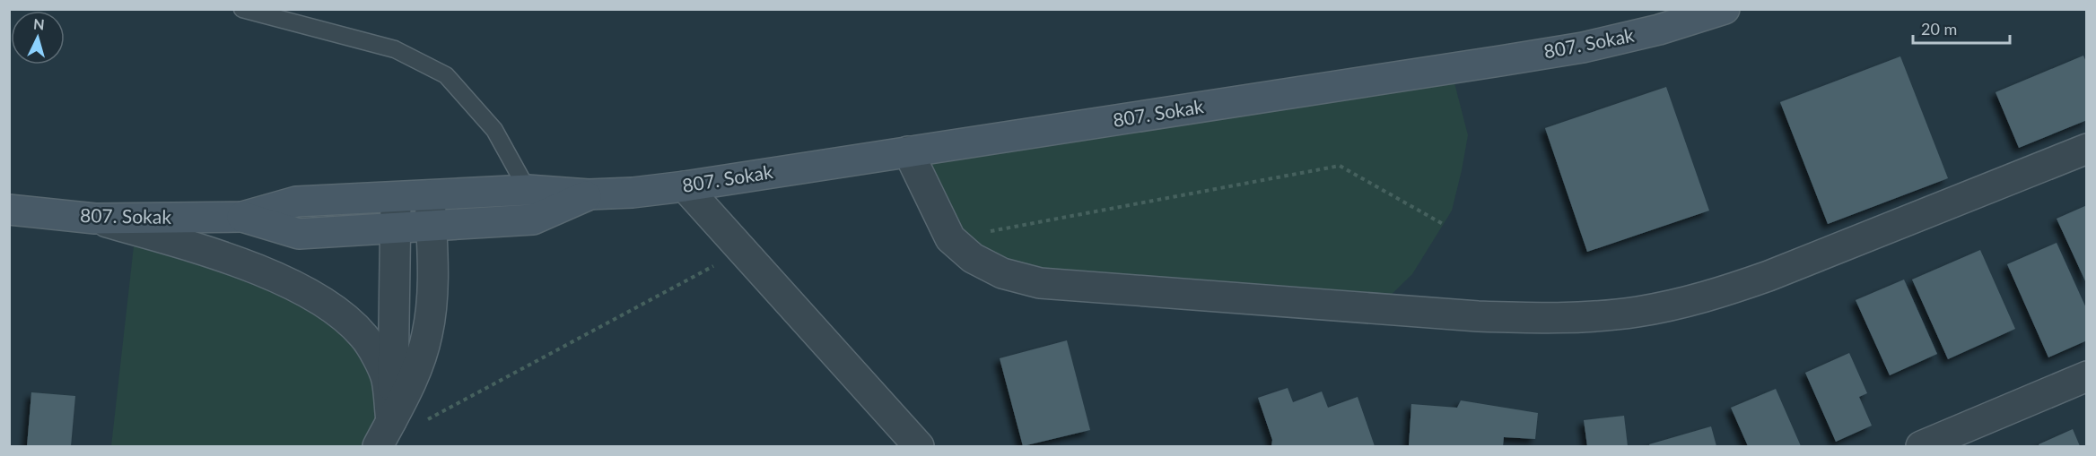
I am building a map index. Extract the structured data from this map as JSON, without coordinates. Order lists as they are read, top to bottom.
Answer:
{
  "streets": {
    "main road": ["807. Sokak"]
  },
  "scale_bar": "20 m",
  "north": "top"
}
